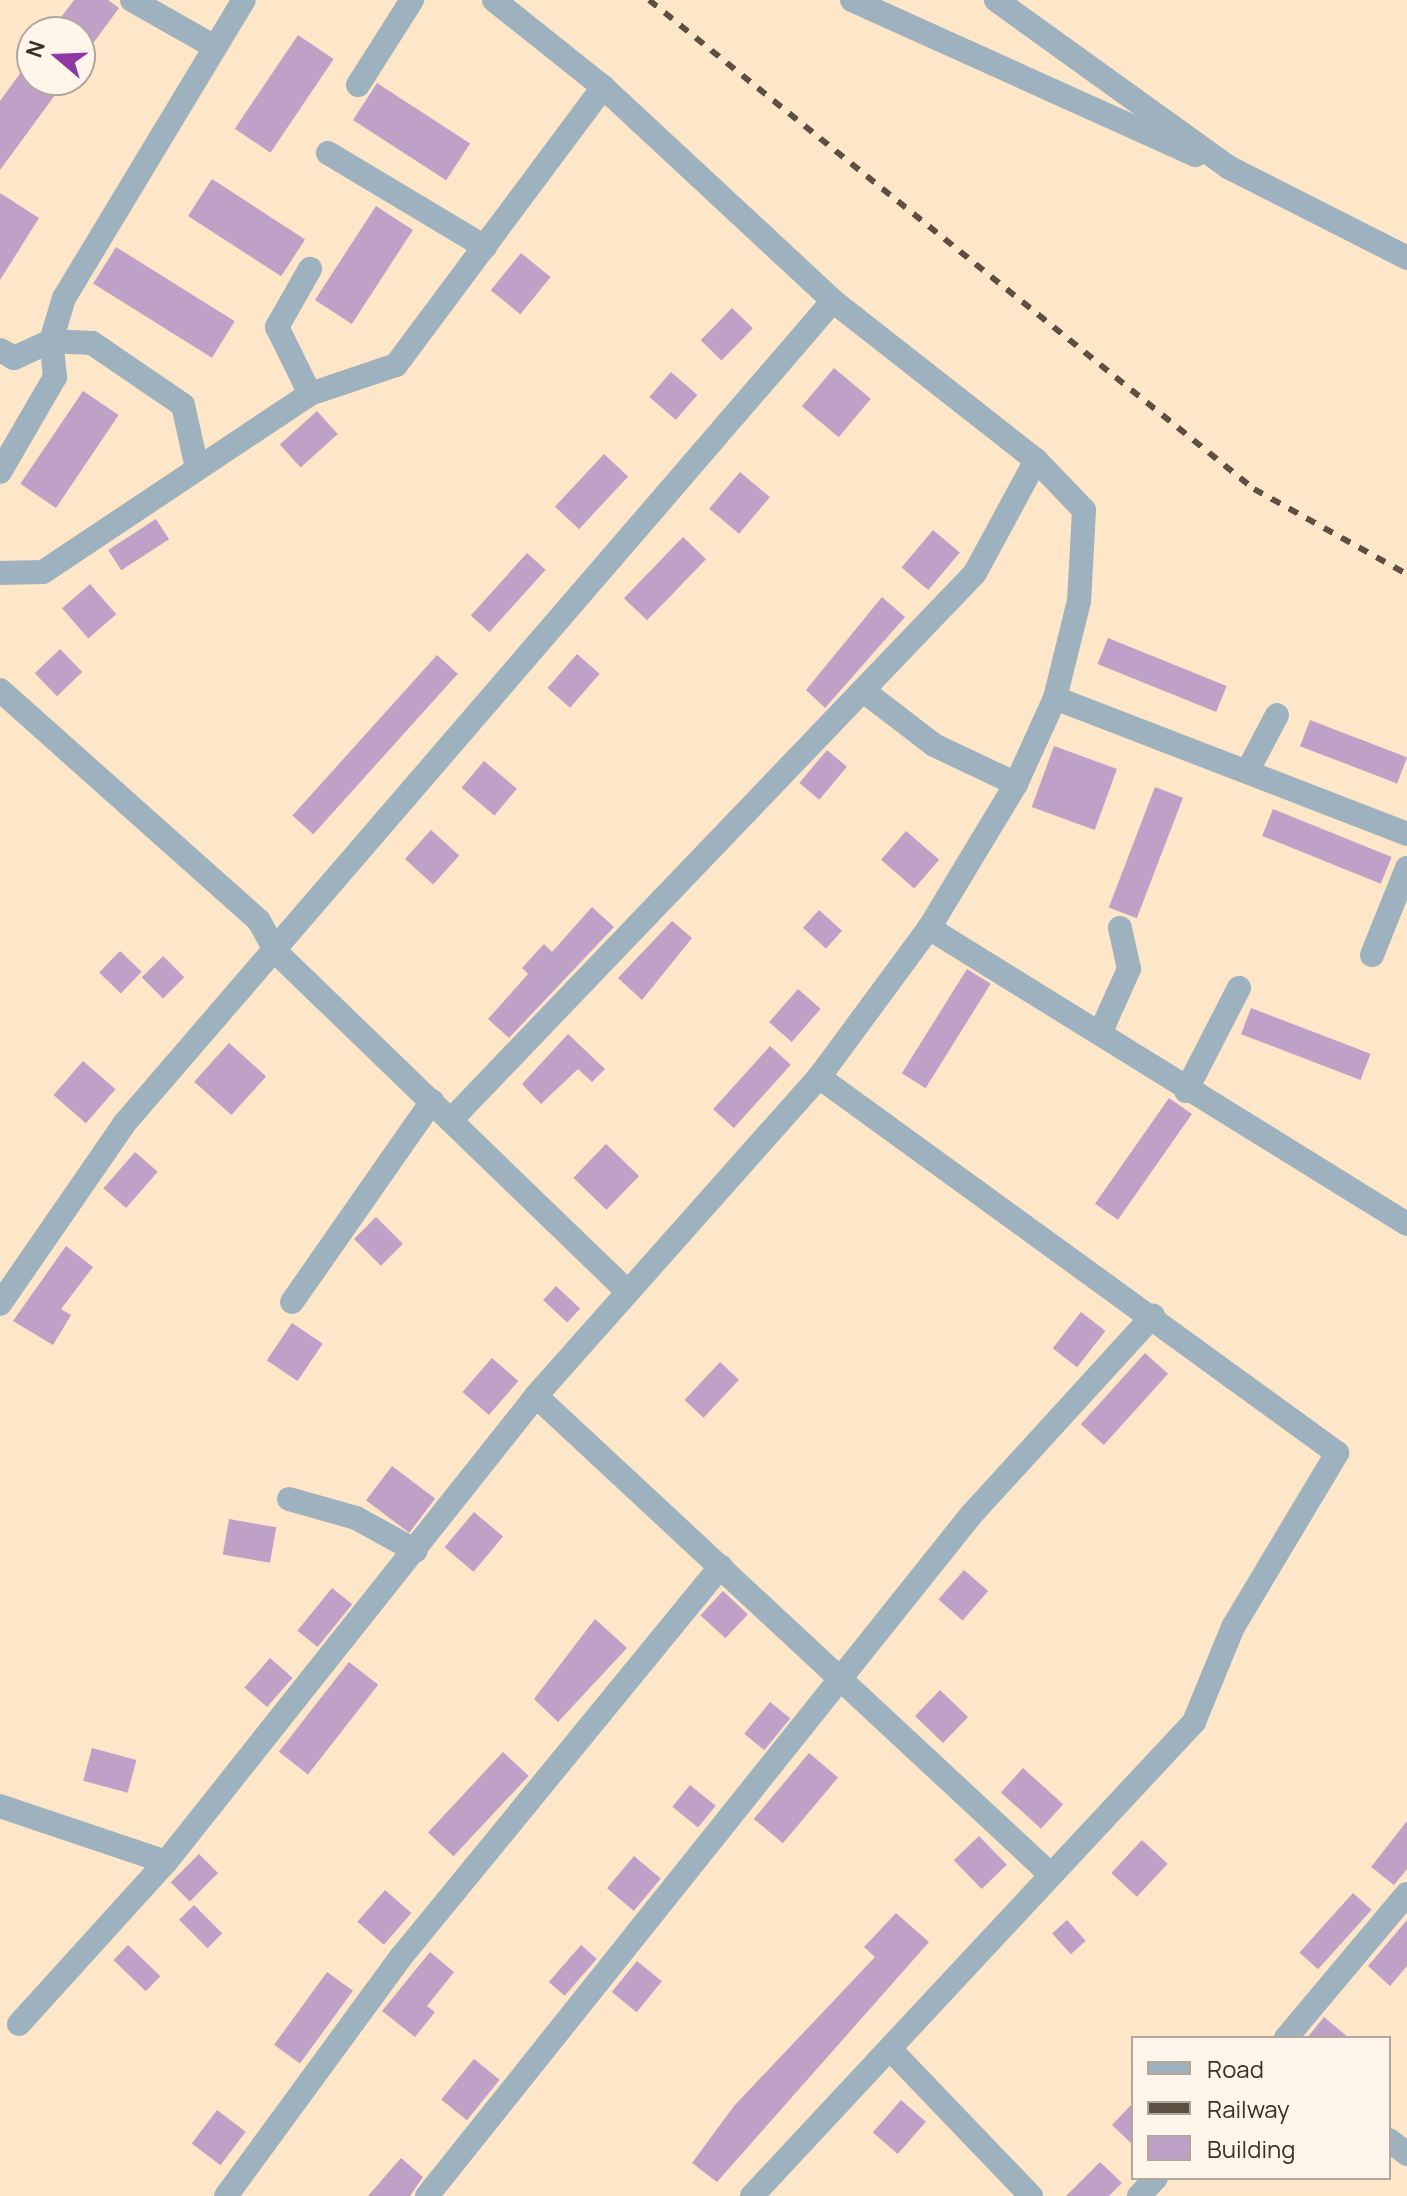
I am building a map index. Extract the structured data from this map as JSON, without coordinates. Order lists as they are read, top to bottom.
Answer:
{
  "legend": ["Road", "Railway", "Building"],
  "north": "left"
}
